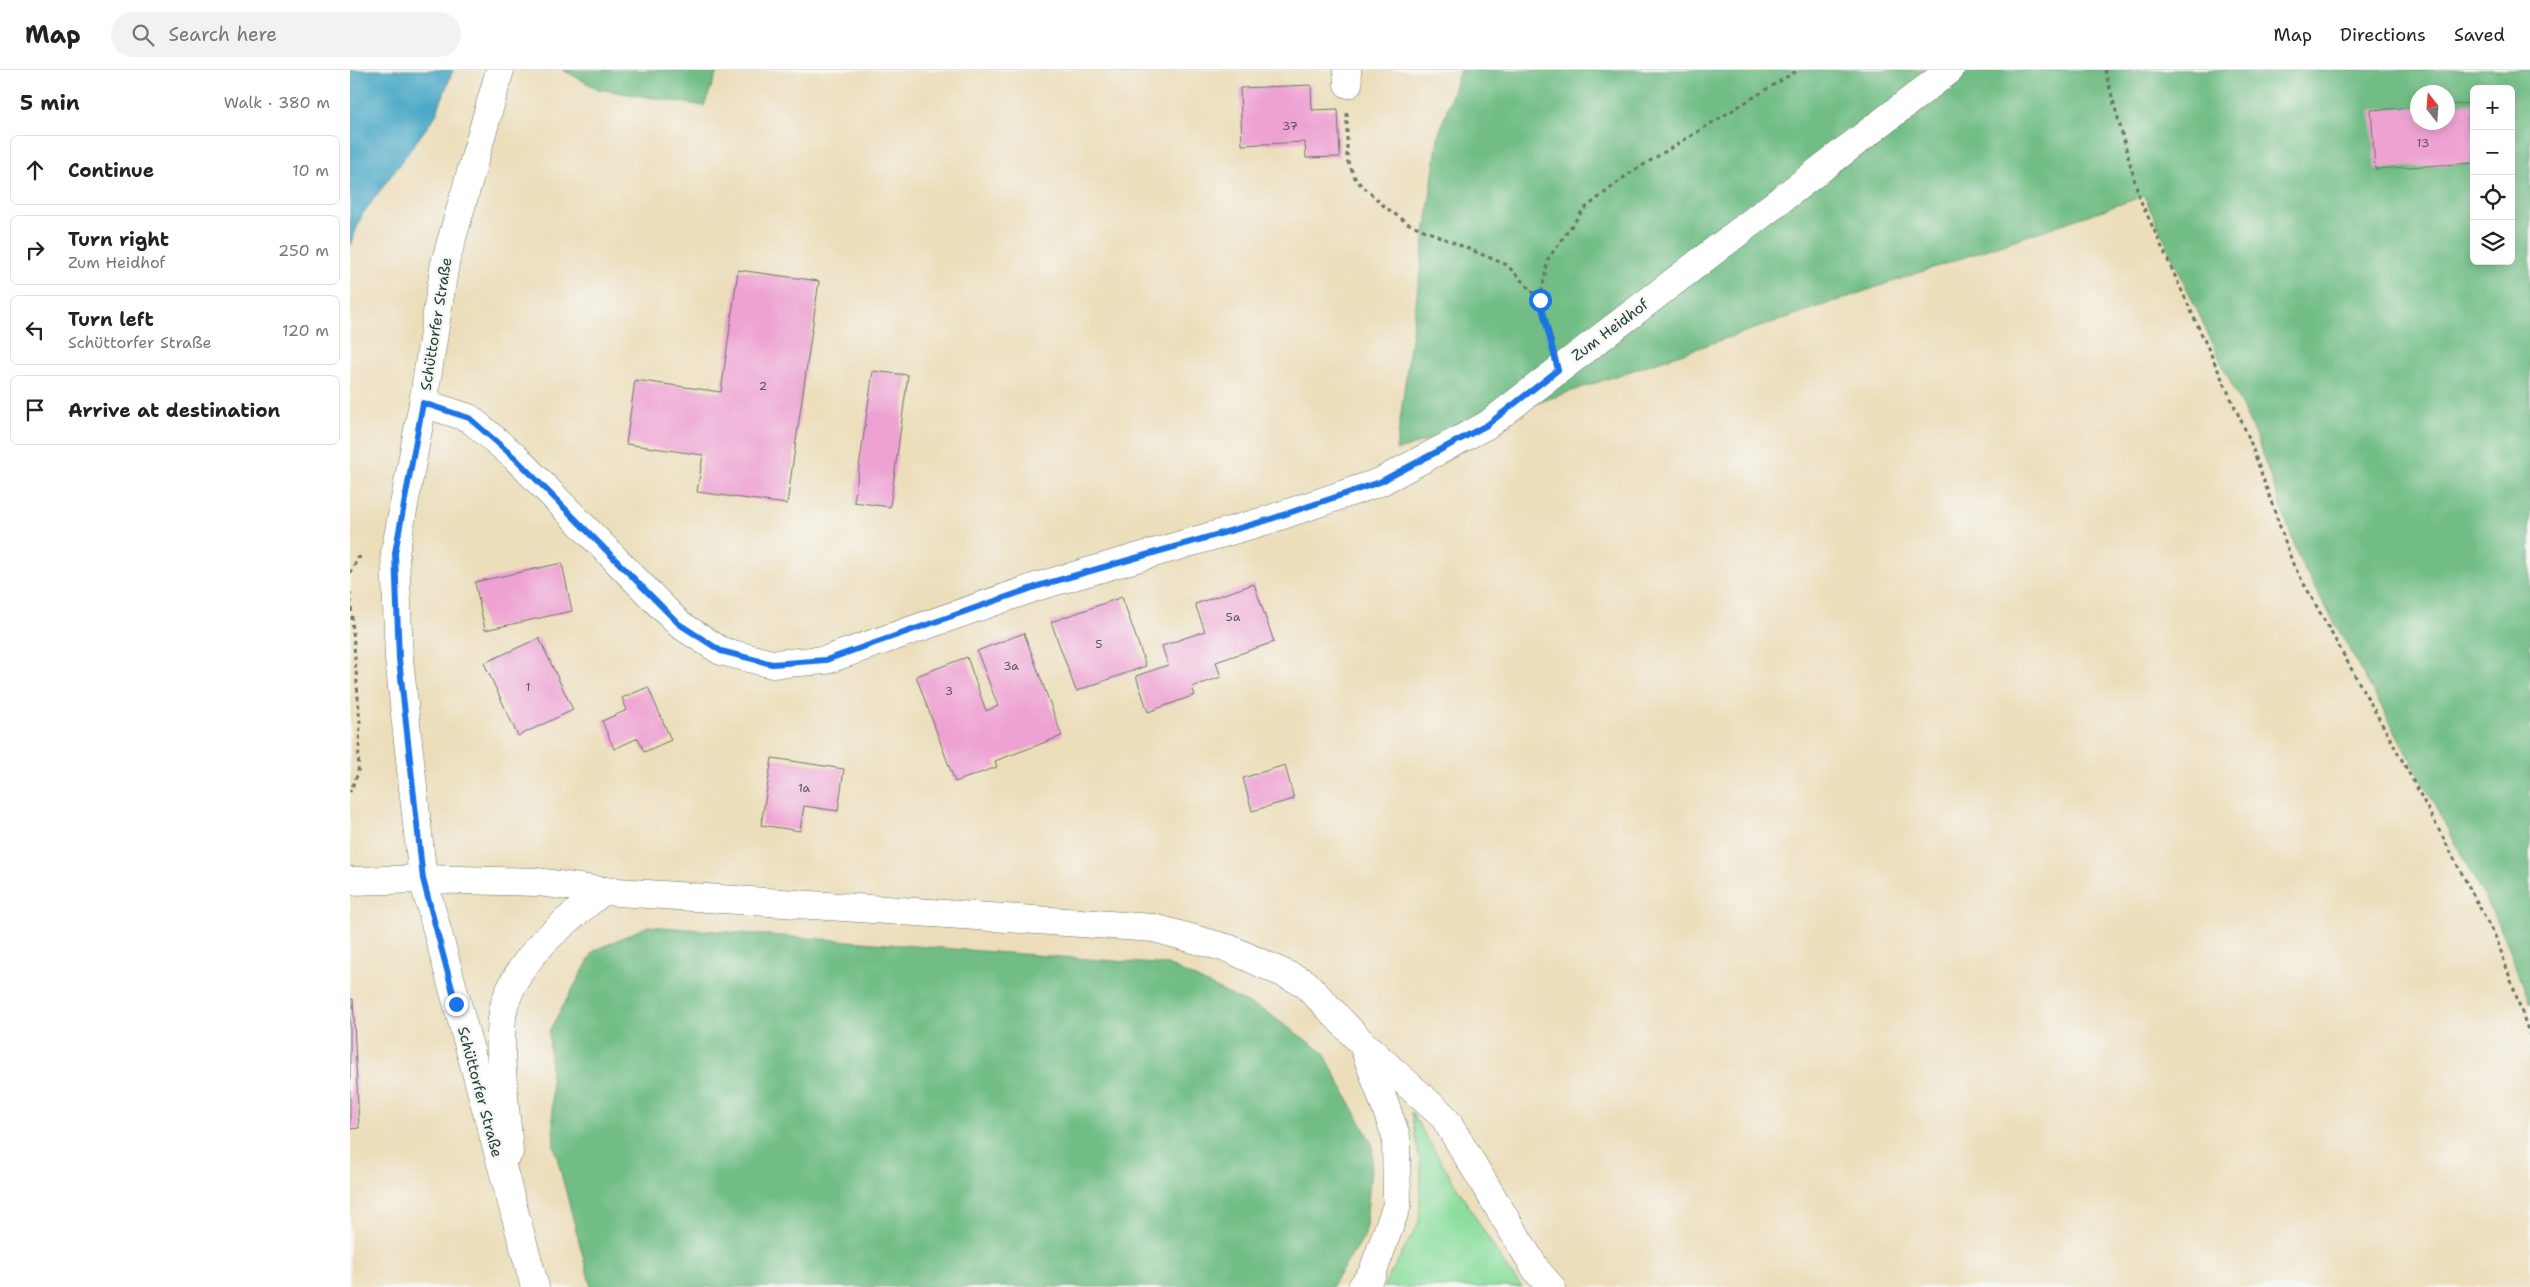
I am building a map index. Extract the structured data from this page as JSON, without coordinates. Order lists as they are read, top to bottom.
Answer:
{
  "streets": {
    "main road": ["Schüttorfer Straße", "Zum Heidhof"]
  },
  "crossings": [
    ["Schüttorfer Straße", "Zum Heidhof"]
  ],
  "house_numbers": [
    "37",
    "13",
    "2",
    "5a",
    "5",
    "3a",
    "1",
    "3",
    "1a"
  ],
  "north": "top",
  "page": {
    "header": "Map",
    "search": "Search here",
    "nav": ["Map", "Directions", "Saved"],
    "heading": ["5 min", "Walk · 380 m"],
    "map_buttons": ["+", "−"],
    "list": [
      ["Continue", "10 m"],
      ["Turn right", "Zum Heidhof", "250 m"],
      ["Turn left", "Schüttorfer Straße", "120 m"],
      "Arrive at destination"
    ]
  }
}
